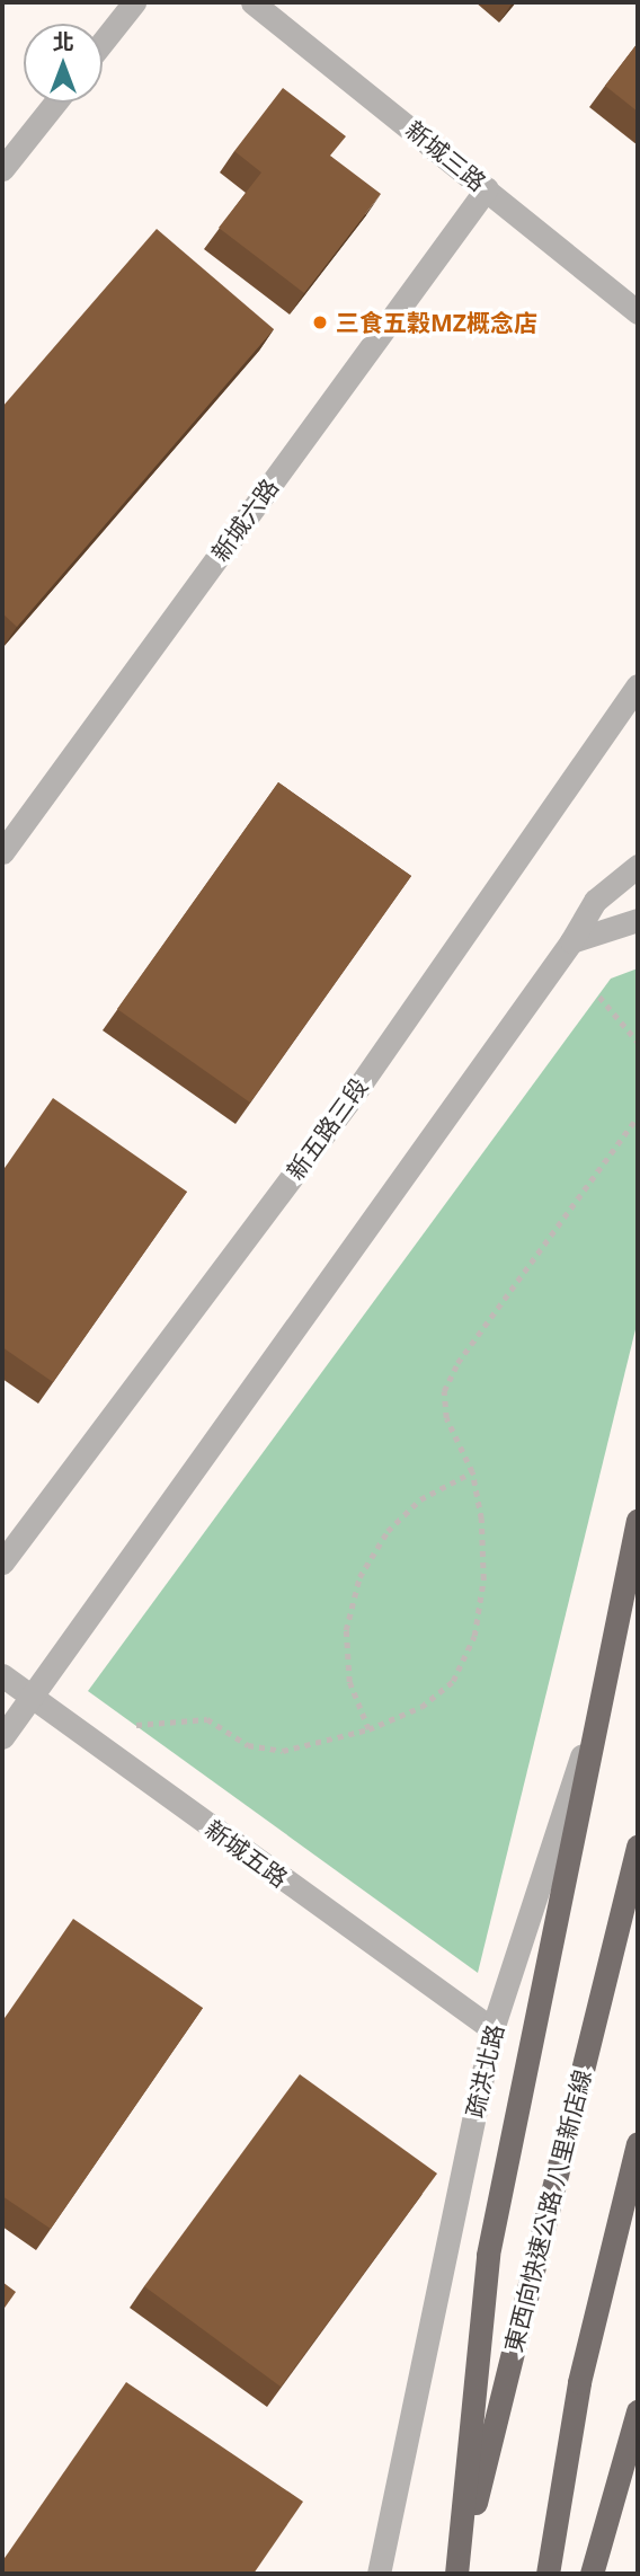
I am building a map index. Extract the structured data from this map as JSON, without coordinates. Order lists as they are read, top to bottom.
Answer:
{
  "streets": {
    "highway": ["東西向快速公路 八里新店線"],
    "street": [
      "新城三路",
      "新城六路",
      "新五路三段",
      "新城五路",
      "疏洪北路"
    ]
  },
  "crossings": [
    ["新城三路", "新城六路"],
    ["新城五路", "疏洪北路"]
  ],
  "places": ["三食五穀MZ概念店"],
  "north": "top"
}
